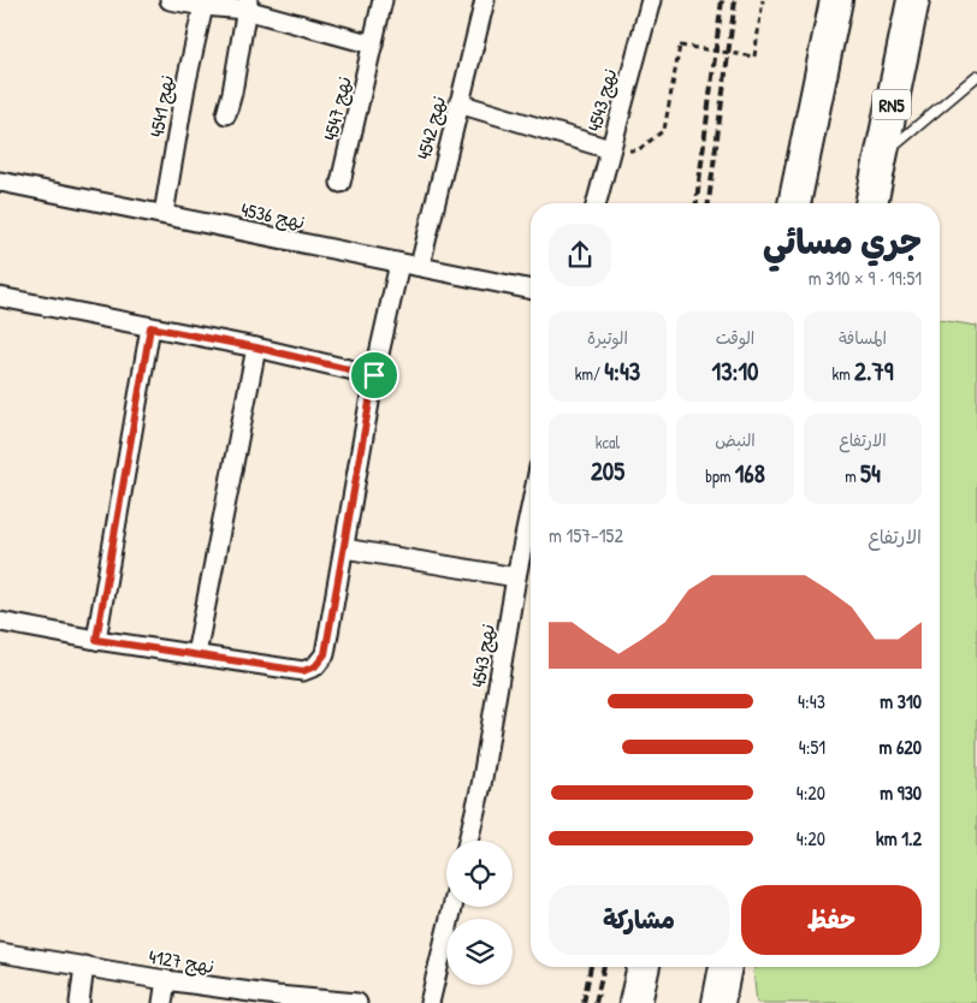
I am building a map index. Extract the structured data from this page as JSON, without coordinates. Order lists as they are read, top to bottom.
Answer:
{
  "streets": {
    "highway": ["RN5"],
    "street": [
      "نهج 4543",
      "نهج 4541",
      "نهج 4547",
      "نهج 4542",
      "نهج 4536",
      "نهج 4127"
    ]
  },
  "crossings": [
    ["نهج 4541", "نهج 4536"],
    ["نهج 4542", "نهج 4536"]
  ],
  "page": {
    "heading": ["جري مسائي", "19:51 · 9 × 310 m"],
    "stats": [
      ["المسافة", "2.79 km"],
      ["الوقت", "13:10"],
      ["الوتيرة", "4:43 /km"],
      ["الارتفاع", "54 m"],
      ["النبض", "168 bpm"],
      ["kcal", "205"]
    ],
    "chart": ["الارتفاع", "152–157 m"],
    "list": [
      {
        "name": "310 m",
        "note": "4:43"
      },
      {
        "name": "620 m",
        "note": "4:51"
      },
      {
        "name": "930 m",
        "note": "4:20"
      },
      {
        "name": "1.2 km",
        "note": "4:20"
      }
    ],
    "buttons": ["حفظ", "مشاركة"]
  }
}
